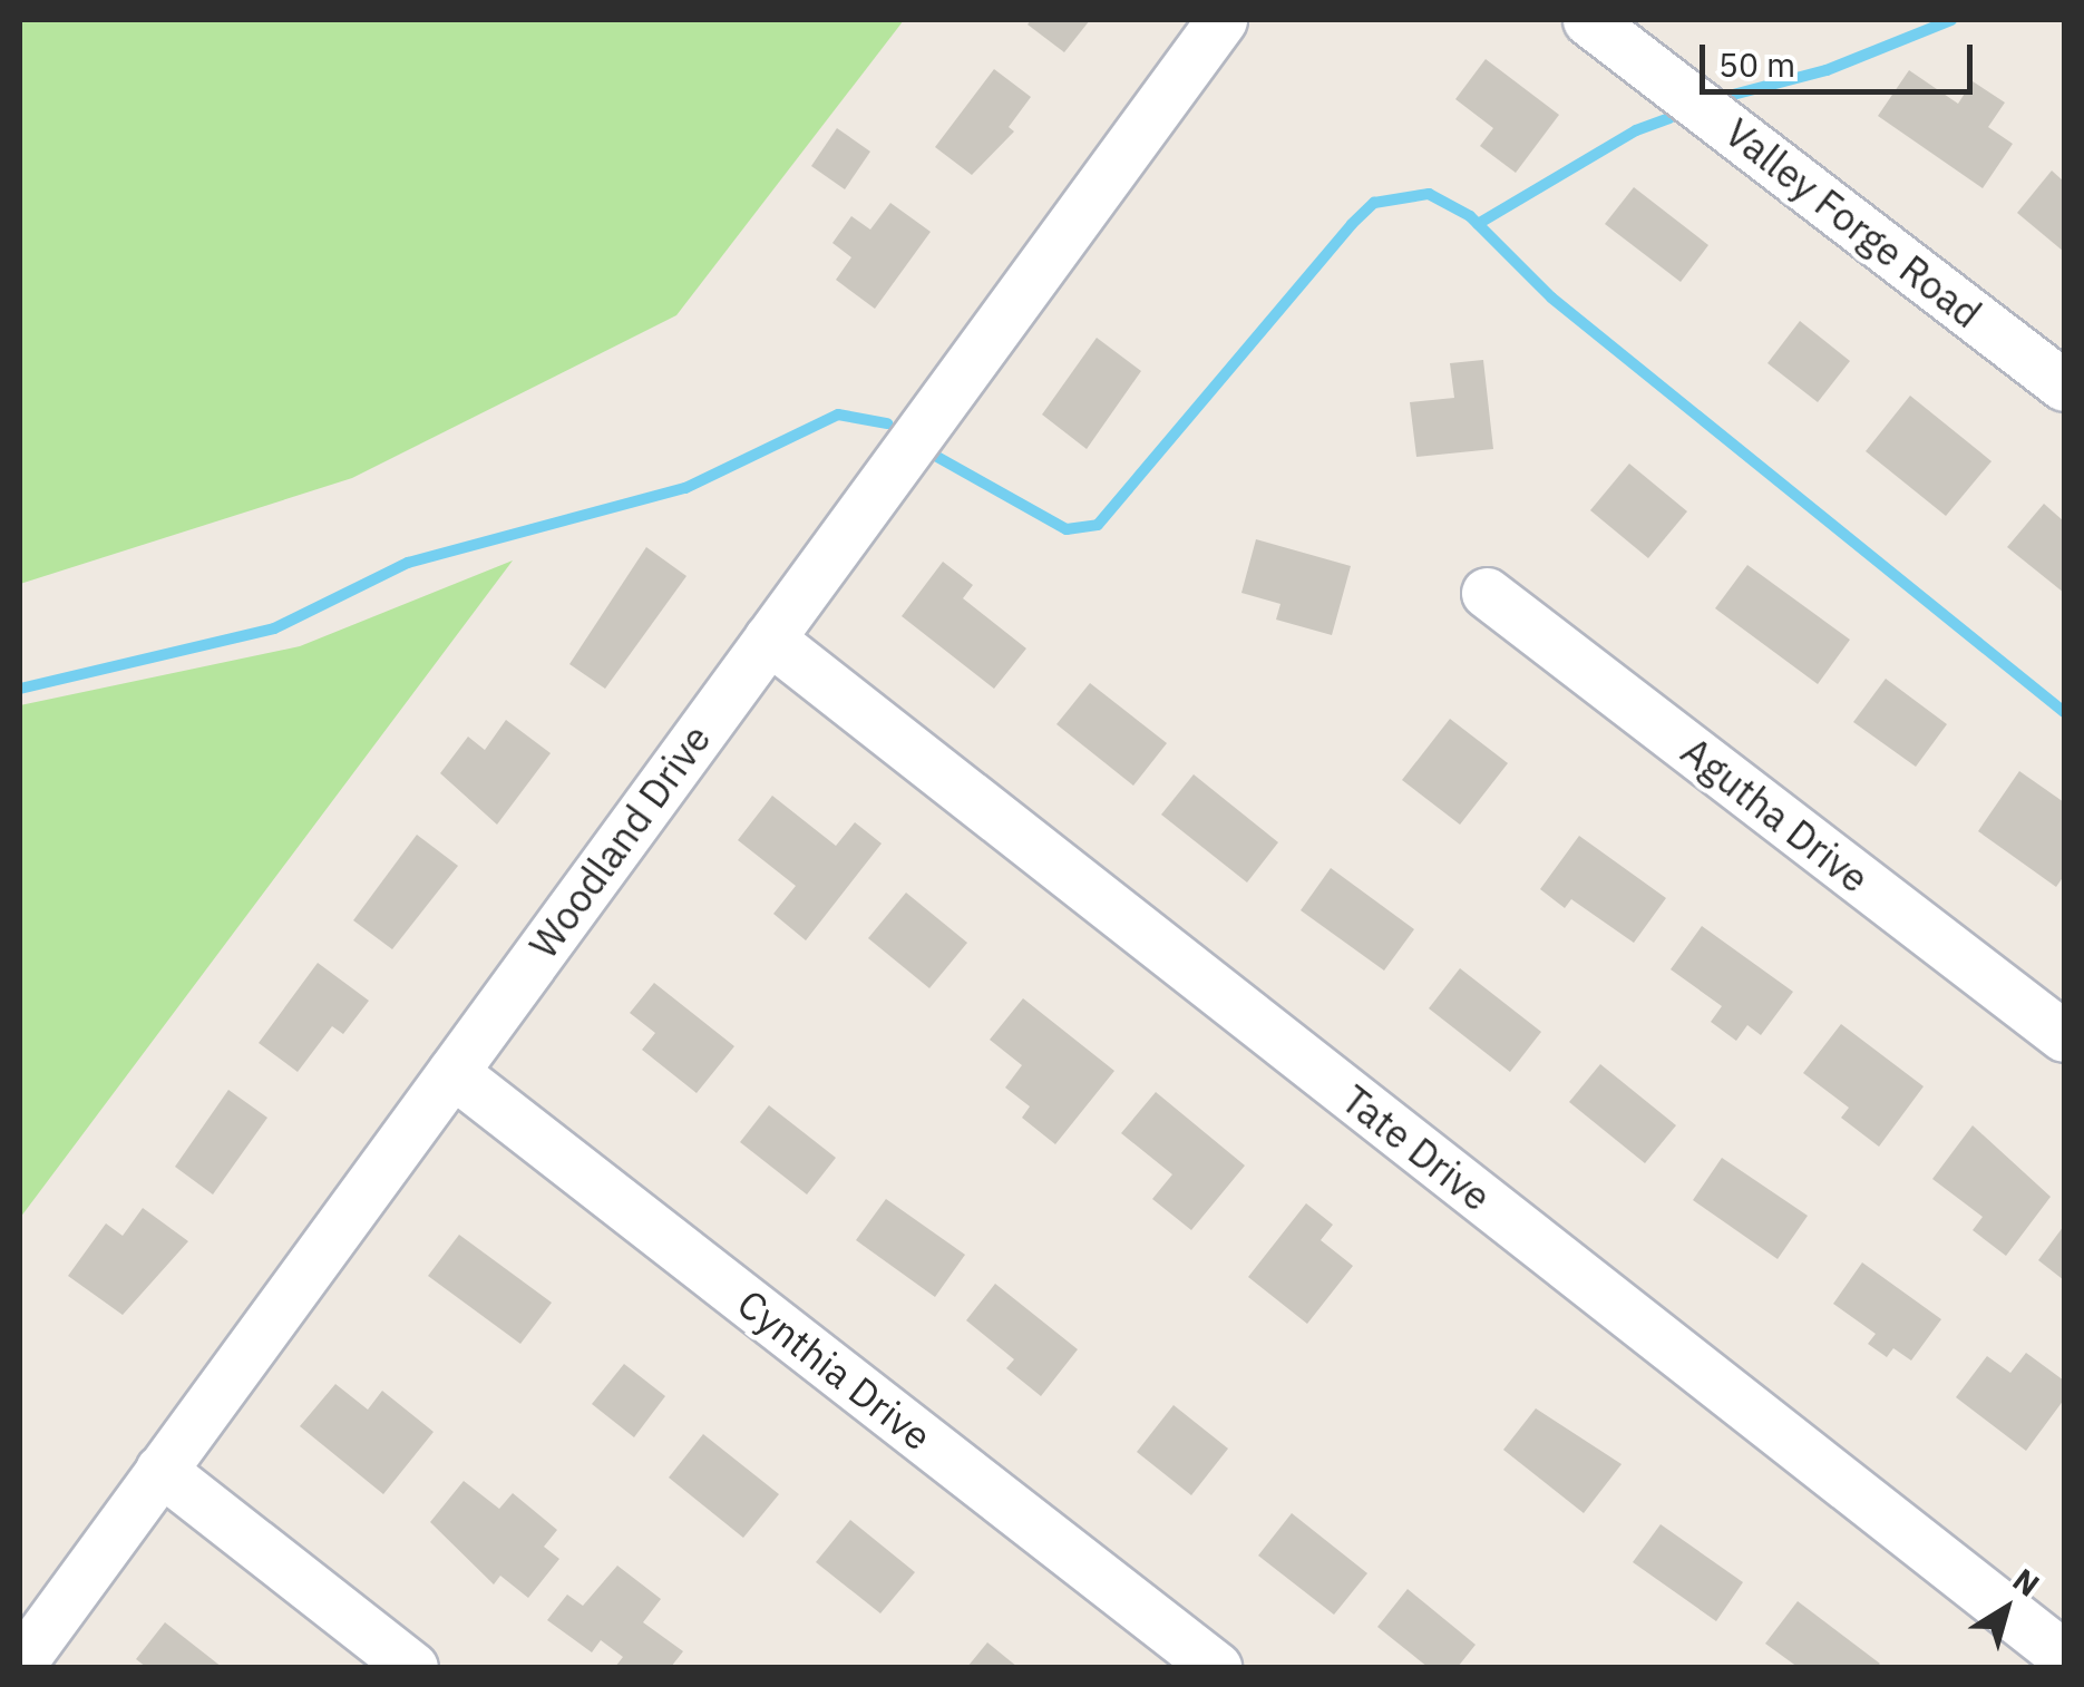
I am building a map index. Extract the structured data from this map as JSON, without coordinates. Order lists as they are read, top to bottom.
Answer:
{
  "streets": {
    "street": [
      "Valley Forge Road",
      "Agutha Drive",
      "Woodland Drive",
      "Tate Drive",
      "Cynthia Drive"
    ]
  },
  "crossings": [
    ["Woodland Drive", "Tate Drive"],
    ["Woodland Drive", "Cynthia Drive"]
  ],
  "scale_bar": "50 m",
  "north": "top right"
}
